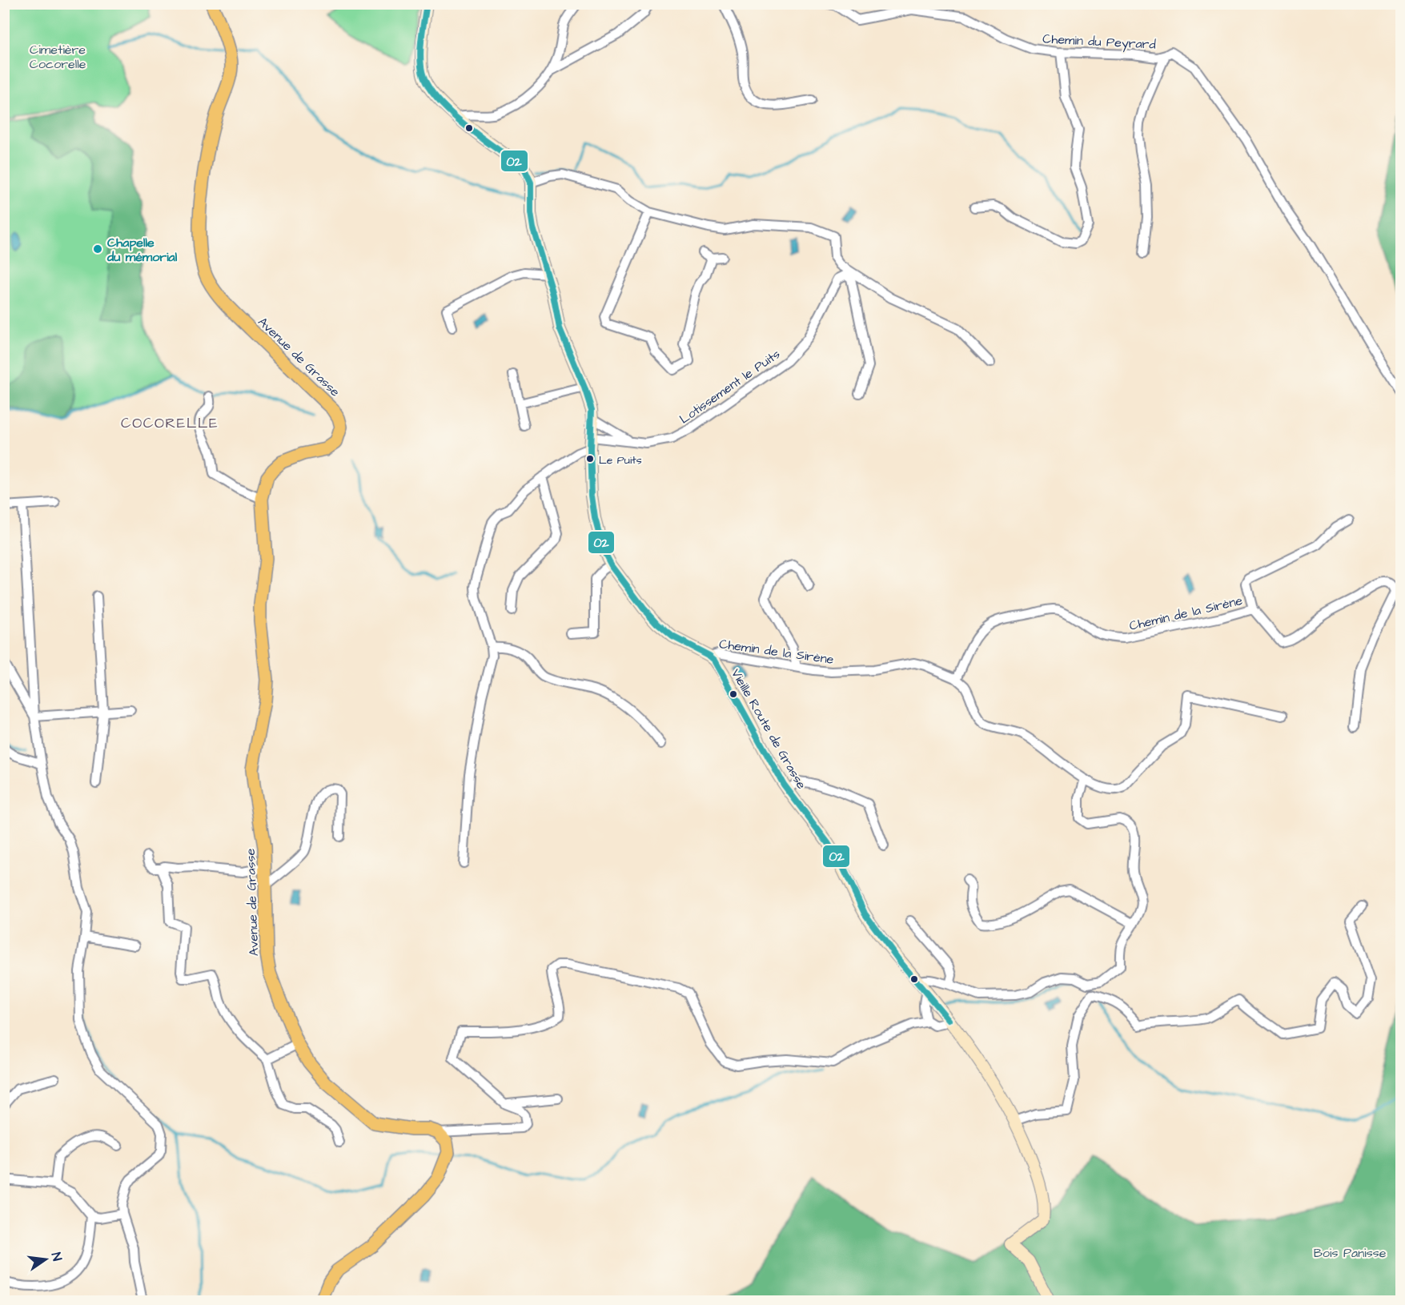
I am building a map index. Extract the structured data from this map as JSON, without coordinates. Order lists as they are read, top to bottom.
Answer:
{
  "streets": {
    "main road": ["Avenue de Grasse"],
    "street": [
      "Chemin du Peyrard",
      "Lotissement le Puits",
      "Chemin de la Sirène",
      "Vieille Route de Grasse"
    ]
  },
  "crossings": [
    ["Lotissement le Puits", "Vieille Route de Grasse"],
    ["Chemin de la Sirène", "Vieille Route de Grasse"]
  ],
  "districts": ["COCORELLE"],
  "parks": ["Cimetière Cocorelle", "Bois Panisse"],
  "places": ["Chapelle du mémorial", "Le Puits"],
  "lines": ["transit line 02"],
  "north": "right"
}
